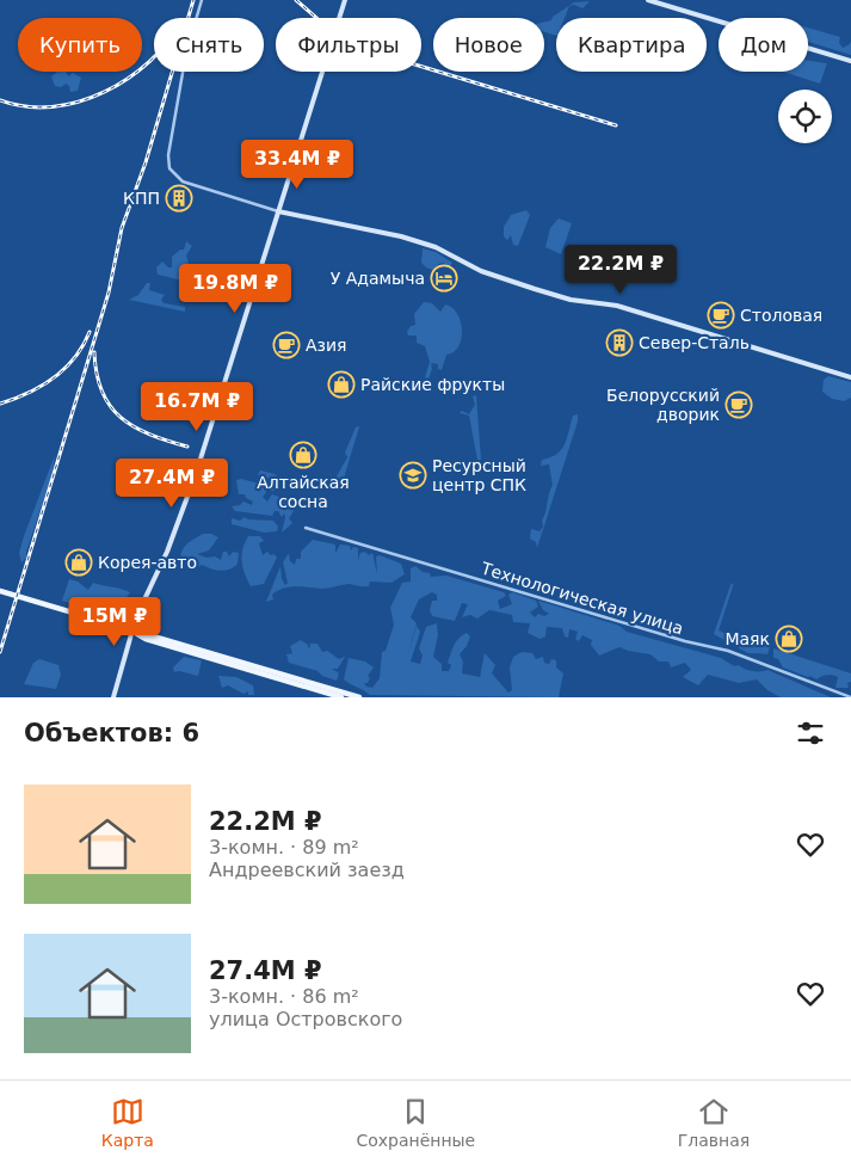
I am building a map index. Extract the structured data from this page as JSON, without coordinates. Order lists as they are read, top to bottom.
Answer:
{
  "streets": {
    "street": ["Технологическая улица"]
  },
  "places": {
    "building": ["КПП", "Север-Сталь"],
    "hotel": ["У Адамыча"],
    "cafe": ["Столовая", "Азия", "Белорусский дворик"],
    "shop": [
      "Райские фрукты",
      "Алтайская сосна",
      "Корея-авто",
      "Маяк"
    ],
    "school or university": ["Ресурсный центр СПК"]
  },
  "page": {
    "chip": [
      "Купить",
      "Снять",
      "Фильтры",
      "Новое",
      "Квартира",
      "Дом"
    ],
    "price": [
      "33.4M ₽",
      "22.2M ₽",
      "19.8M ₽",
      "16.7M ₽",
      "27.4M ₽",
      "15M ₽"
    ],
    "heading": "Объектов: 6",
    "list": [
      {
        "name": "22.2M ₽",
        "note": "3-комн. · 89 m² · Андреевский заезд"
      },
      {
        "name": "27.4M ₽",
        "note": "3-комн. · 86 m² · улица Островского"
      }
    ],
    "tabs": ["Карта", "Сохранённые", "Главная"]
  }
}
